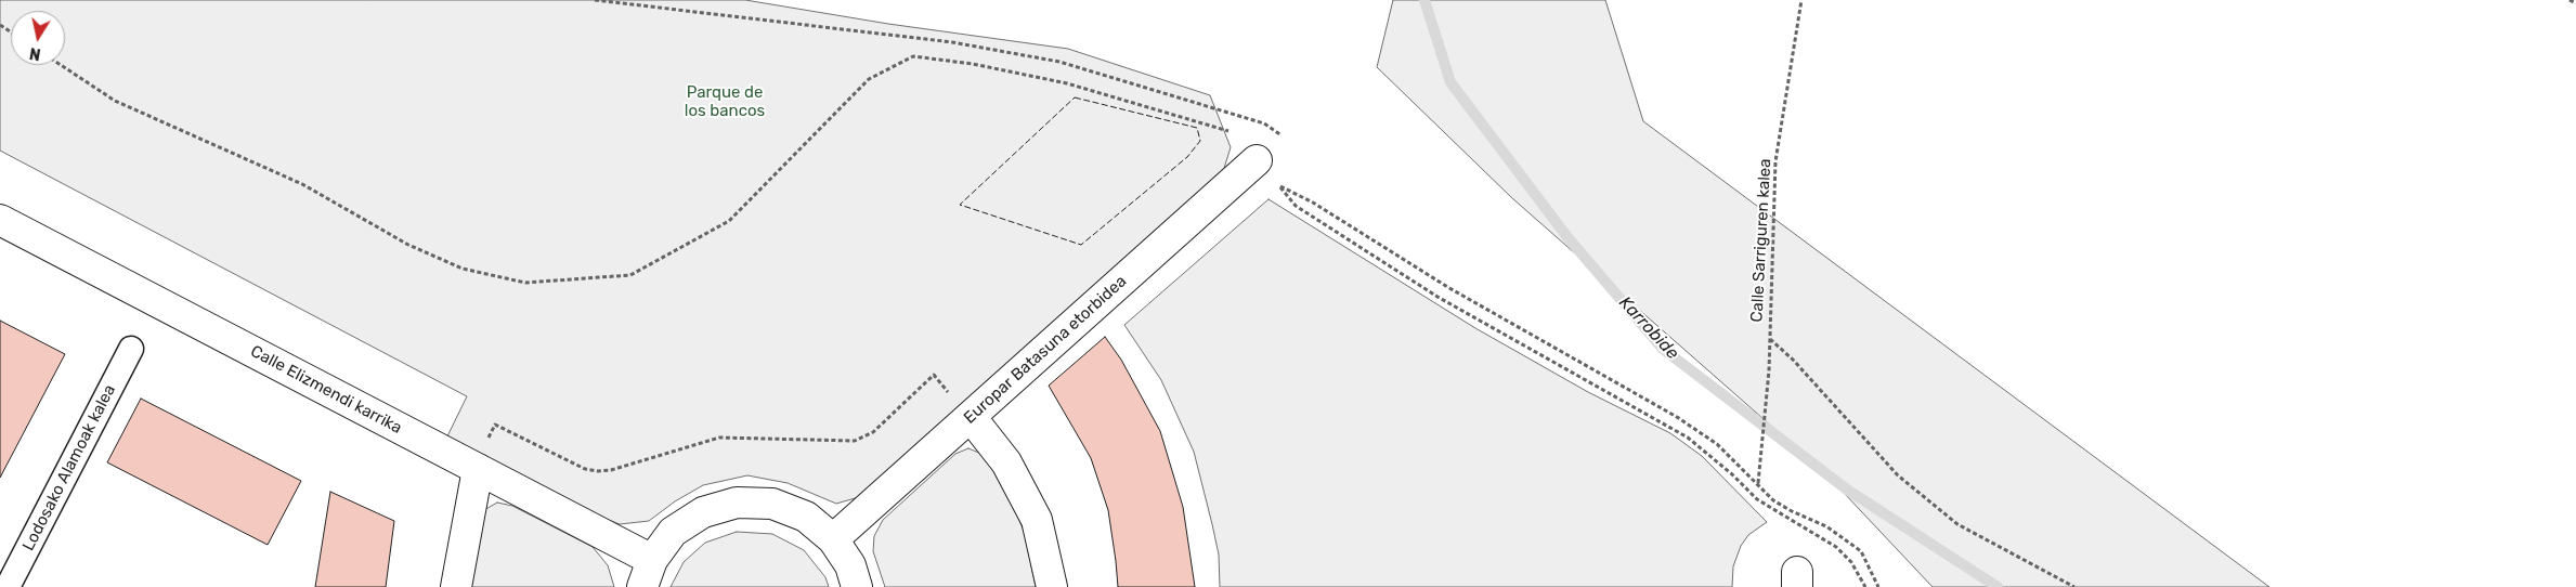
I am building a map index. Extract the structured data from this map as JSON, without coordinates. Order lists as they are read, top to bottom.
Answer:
{
  "streets": {
    "street": ["Europar Batasuna etorbidea", "Calle Elizmendi karrika", "Lodosako Alamoak kalea"],
    "path": ["Calle Sarriguren kalea"]
  },
  "water": ["Karrobide"],
  "parks": ["Parque de los bancos"],
  "north": "bottom"
}
